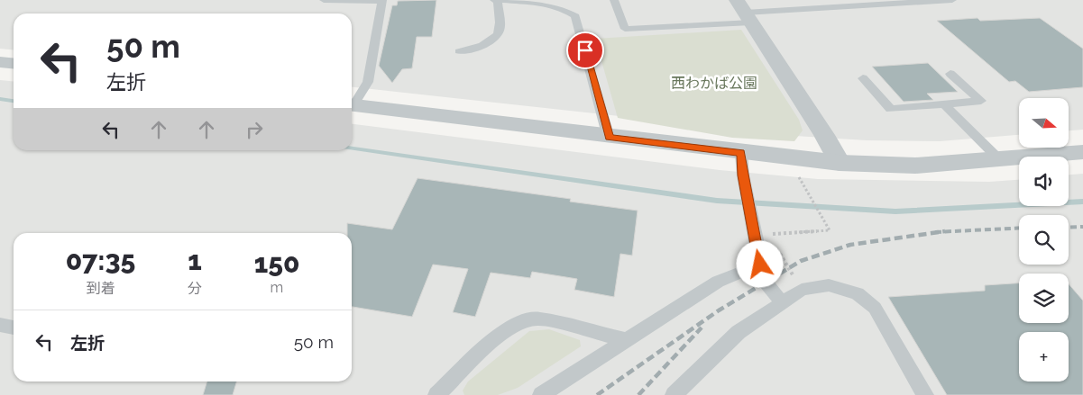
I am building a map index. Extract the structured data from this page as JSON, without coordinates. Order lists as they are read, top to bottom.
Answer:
{
  "parks": ["西わかば公園"],
  "north": "right",
  "page": {
    "turn": ["50 m", "左折"],
    "map_buttons": "+",
    "eta": [
      "07:35",
      "到着",
      "1",
      "分",
      "150",
      "m"
    ],
    "list": [
      {
        "name": "左折",
        "value": "50 m"
      }
    ]
  }
}
